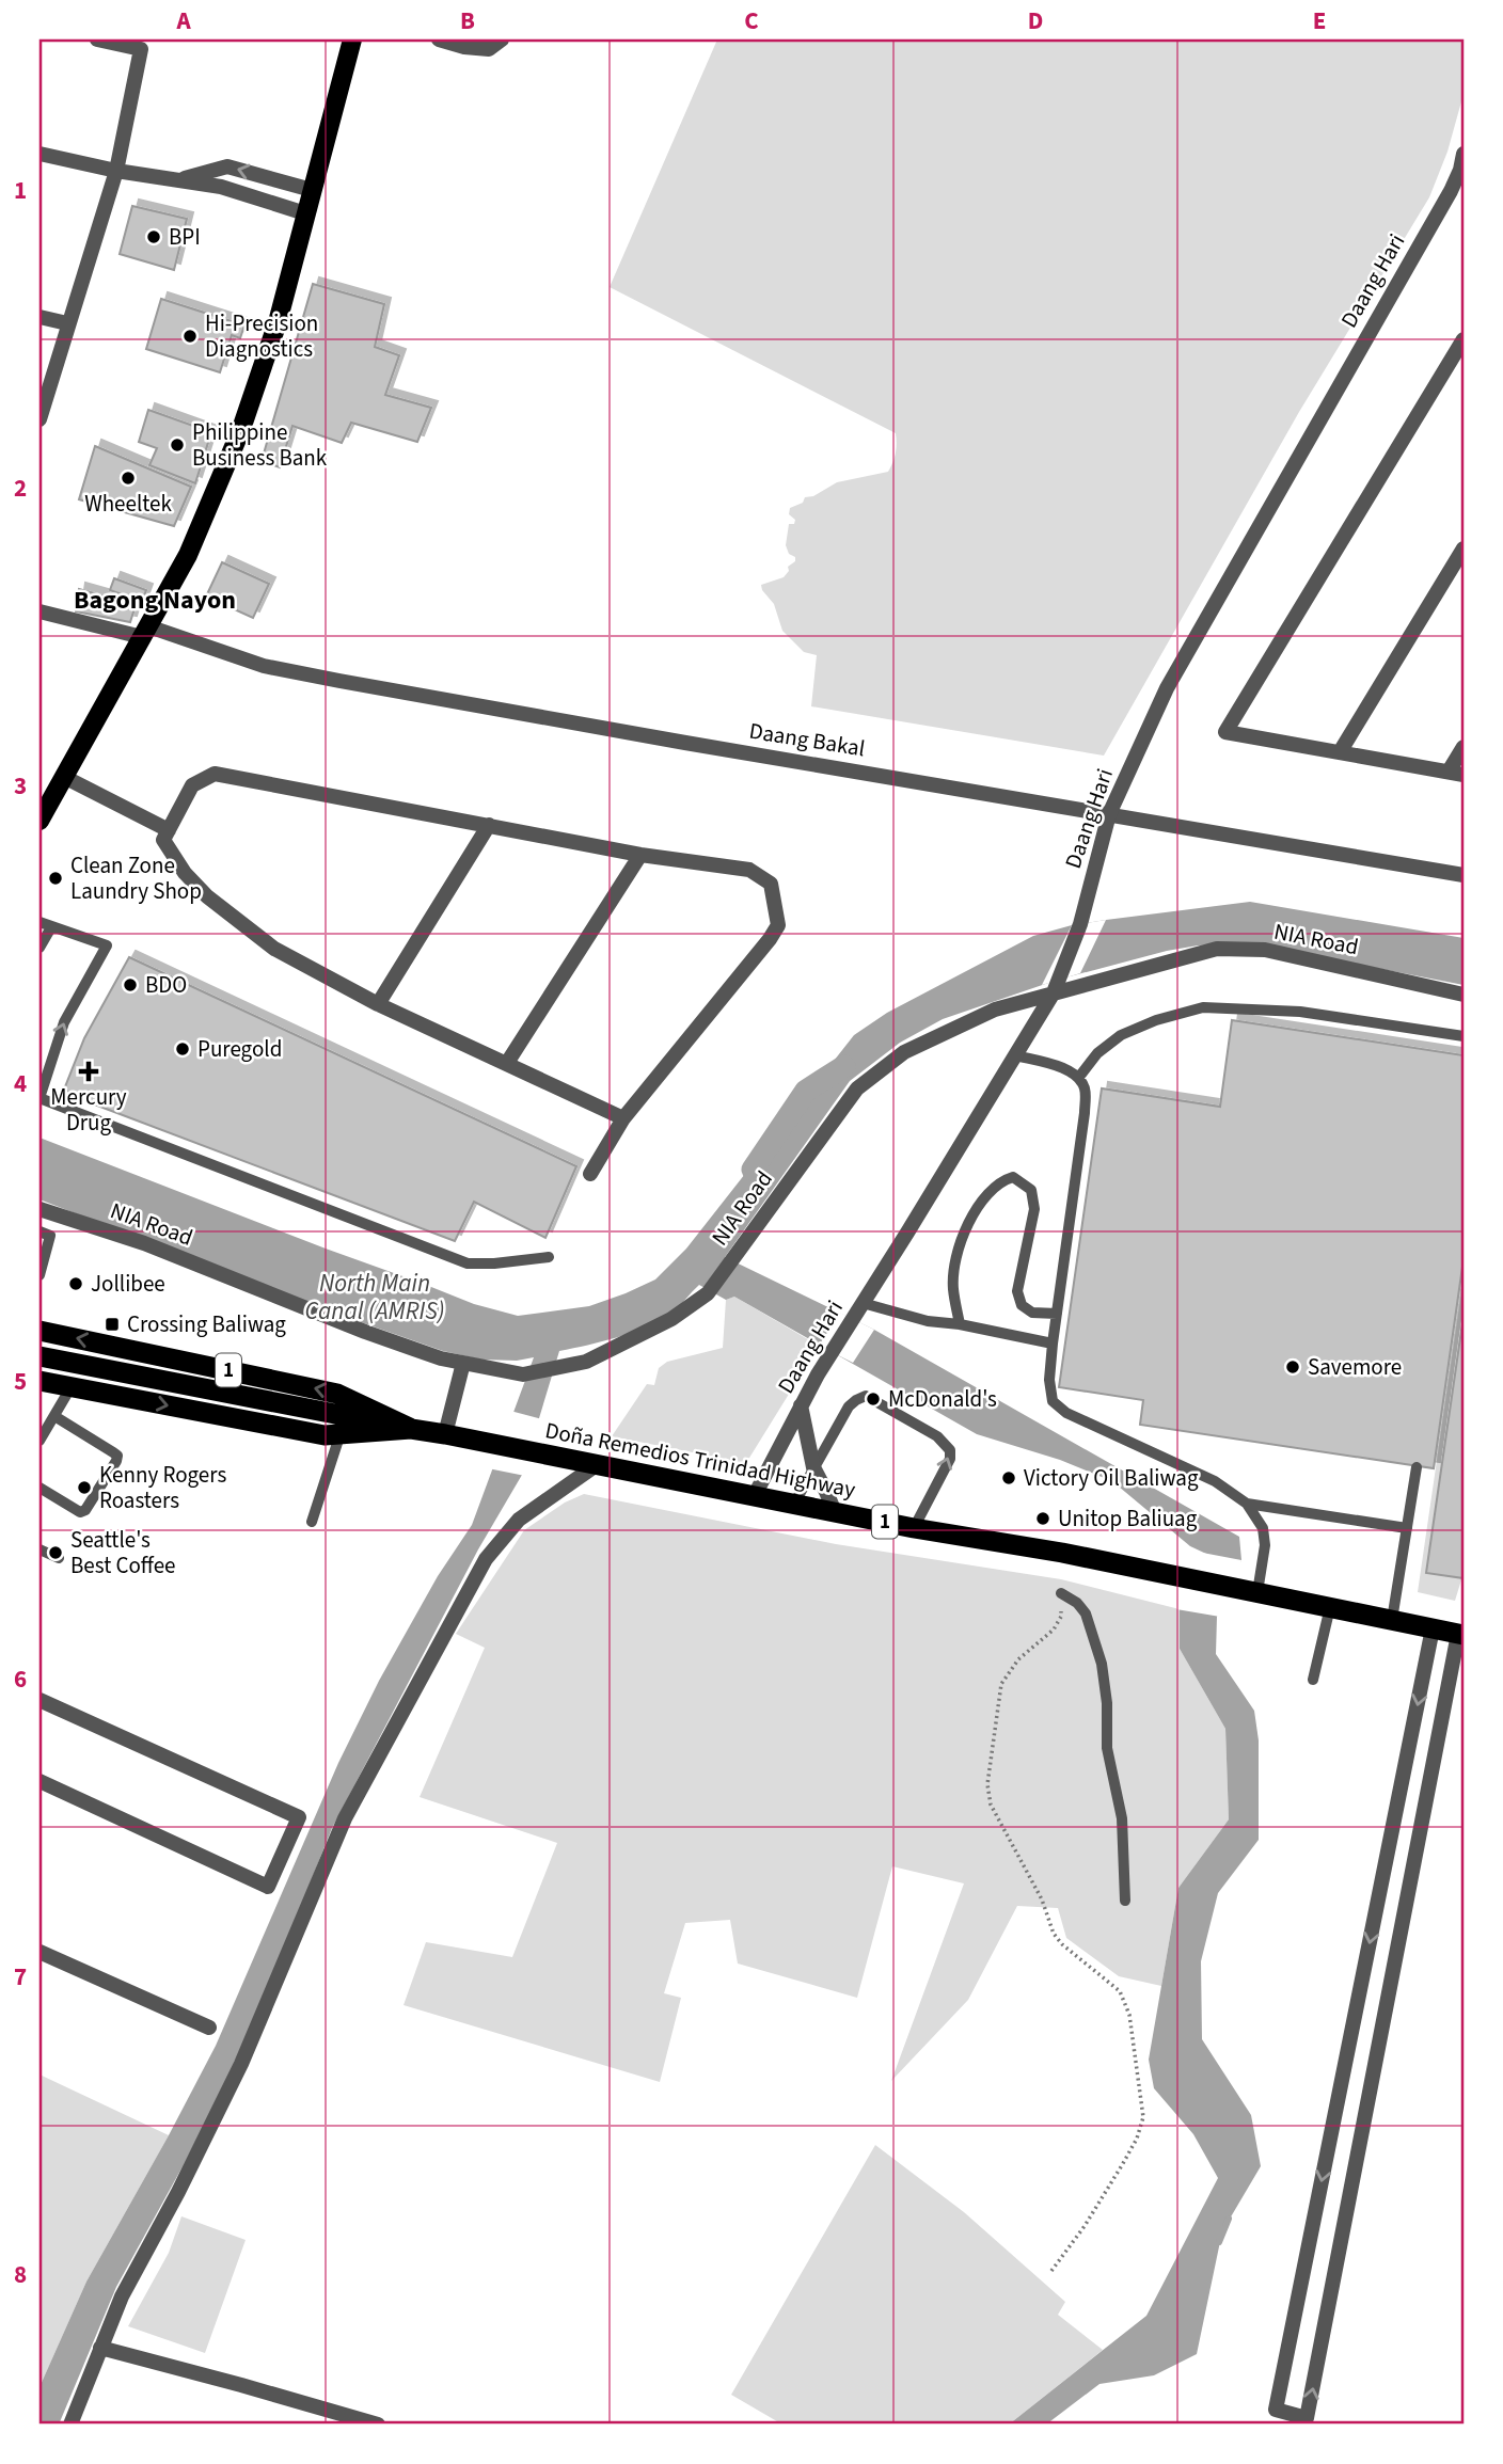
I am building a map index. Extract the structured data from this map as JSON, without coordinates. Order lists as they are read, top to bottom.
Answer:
{
  "streets": {
    "highway": ["1", "Doña Remedios Trinidad Highway"],
    "street": ["Daang Hari", "Daang Bakal", "NIA Road"]
  },
  "crossings": [
    ["Daang Hari", "Daang Bakal"],
    ["Daang Hari", "NIA Road"],
    ["Daang Hari", "Doña Remedios Trinidad Highway"],
    ["1", "Doña Remedios Trinidad Highway"]
  ],
  "districts": ["Bagong Nayon"],
  "water": ["North Main Canal (AMRIS)"],
  "places": {
    "other": [
      "BPI",
      "Hi-Precision Diagnostics",
      "Philippine Business Bank",
      "Wheeltek",
      "Clean Zone Laundry Shop",
      "BDO",
      "Puregold",
      "Jollibee",
      "Savemore",
      "McDonald's",
      "Victory Oil Baliwag",
      "Kenny Rogers Roasters",
      "Unitop Baliuag",
      "Seattle's Best Coffee"
    ],
    "health": ["Mercury Drug"],
    "transit": ["Crossing Baliwag"]
  },
  "grid": {
    "columns": [
      "A",
      "B",
      "C",
      "D",
      "E"
    ],
    "rows": [
      "1",
      "2",
      "3",
      "4",
      "5",
      "6",
      "7",
      "8"
    ]
  }
}
